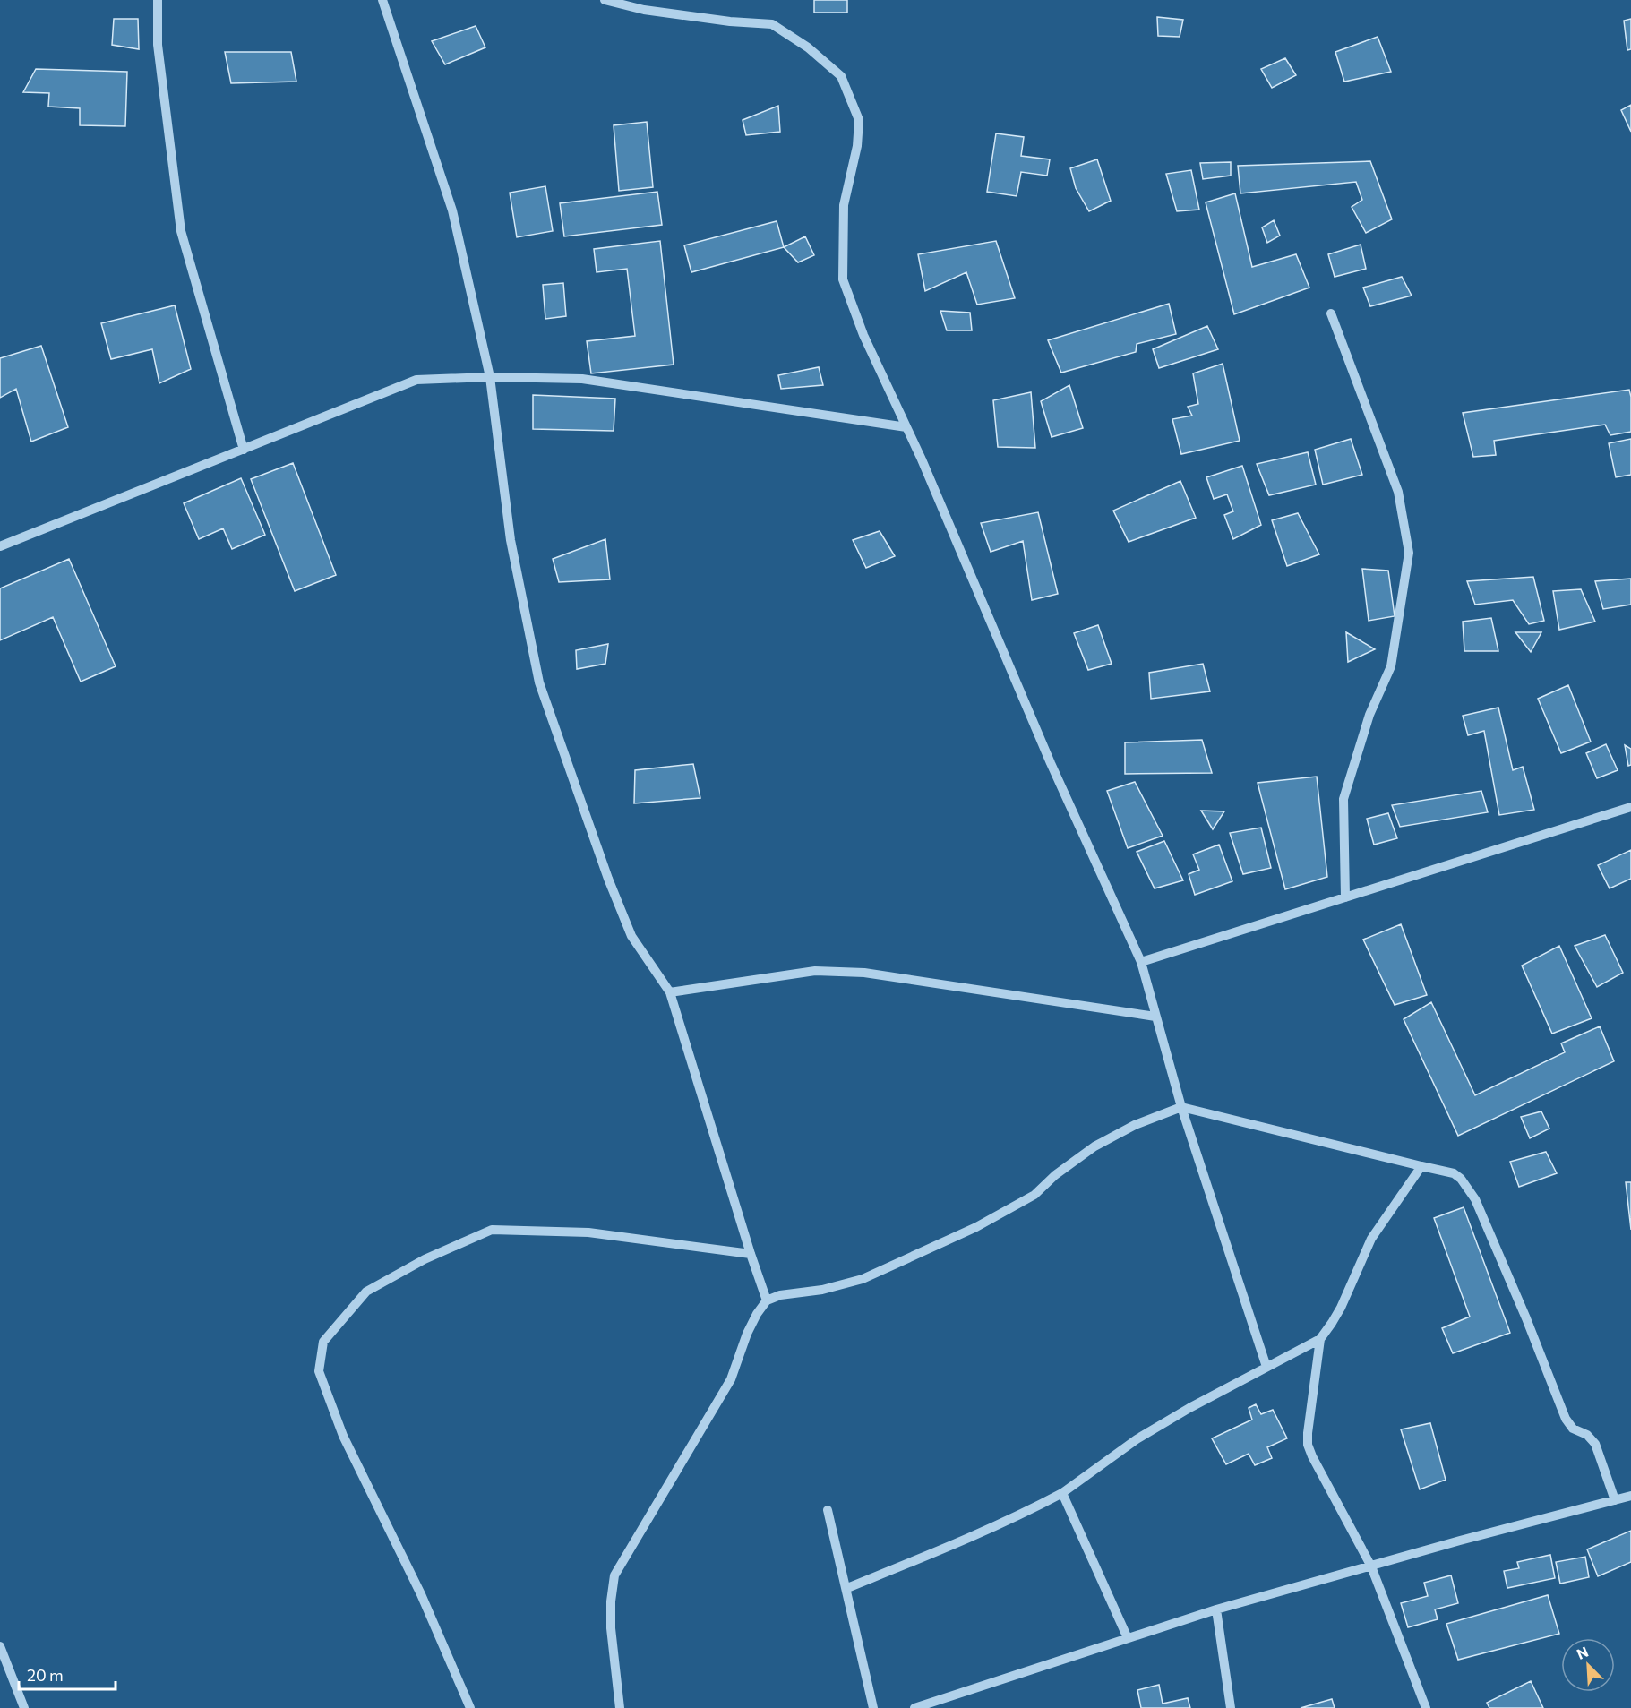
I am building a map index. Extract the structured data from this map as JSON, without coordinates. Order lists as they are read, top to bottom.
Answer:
{
  "scale_bar": "20 m",
  "north": "top left"
}
